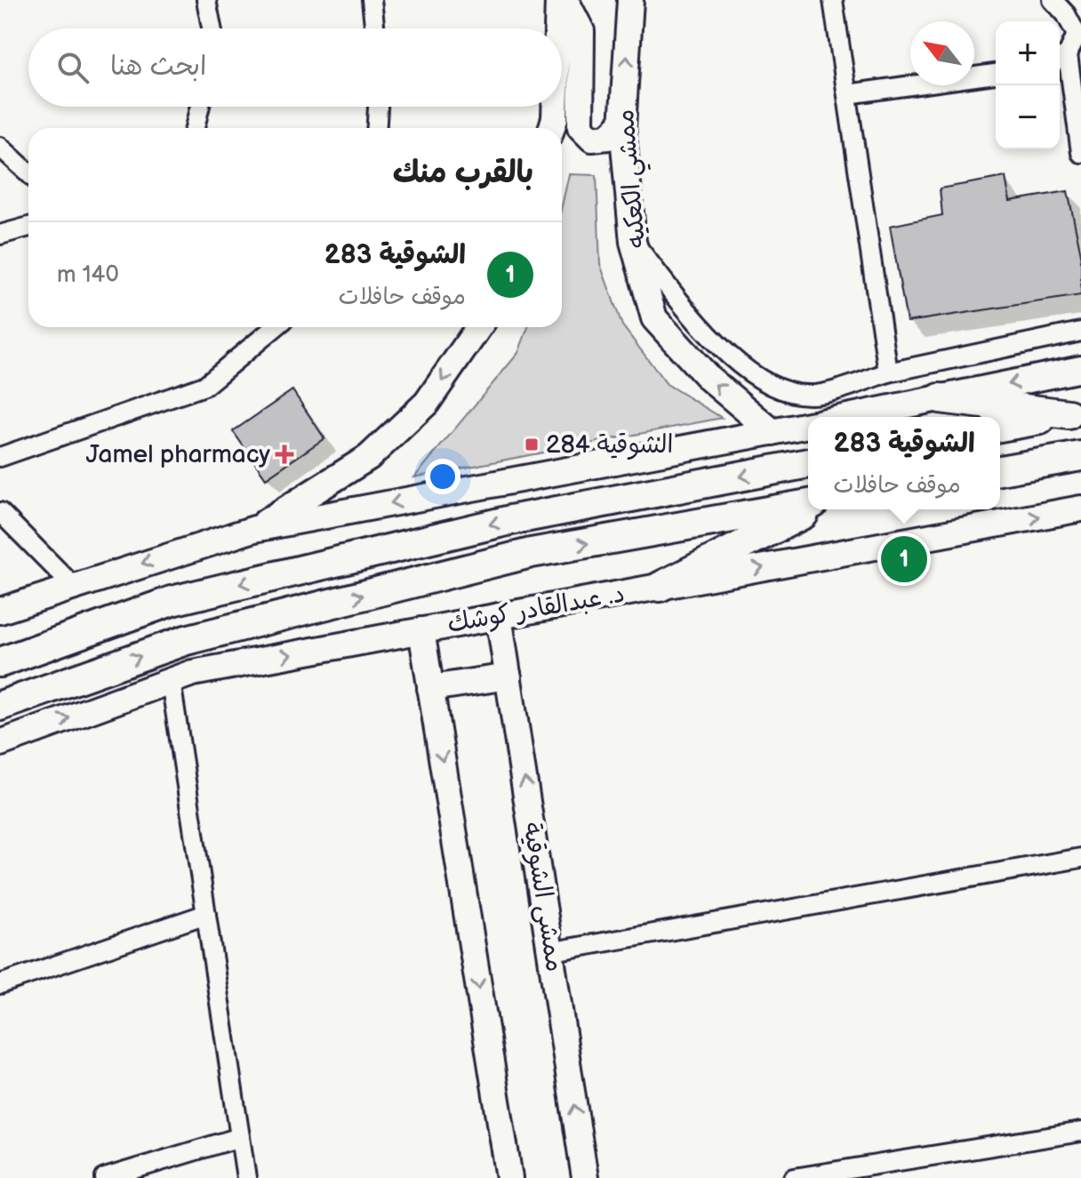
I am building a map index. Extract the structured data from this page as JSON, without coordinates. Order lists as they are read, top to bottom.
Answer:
{
  "streets": {
    "main road": ["د. عبدالقادر كوشك"],
    "street": ["ممشي الكعكيه", "ممشى الشوقية"]
  },
  "crossings": [
    ["د. عبدالقادر كوشك", "ممشى الشوقية"]
  ],
  "places": {
    "transit": ["الشوقية 284"],
    "health": ["Jamel pharmacy"]
  },
  "north": "top left",
  "page": {
    "map_buttons": ["+", "−"],
    "search": "ابحث هنا",
    "heading": "بالقرب منك",
    "list": [
      {
        "mark": "1",
        "name": "الشوقية 283",
        "note": "موقف حافلات",
        "value": "140 m"
      }
    ],
    "popup": ["الشوقية 283", "موقف حافلات"],
    "pins": "1"
  }
}
